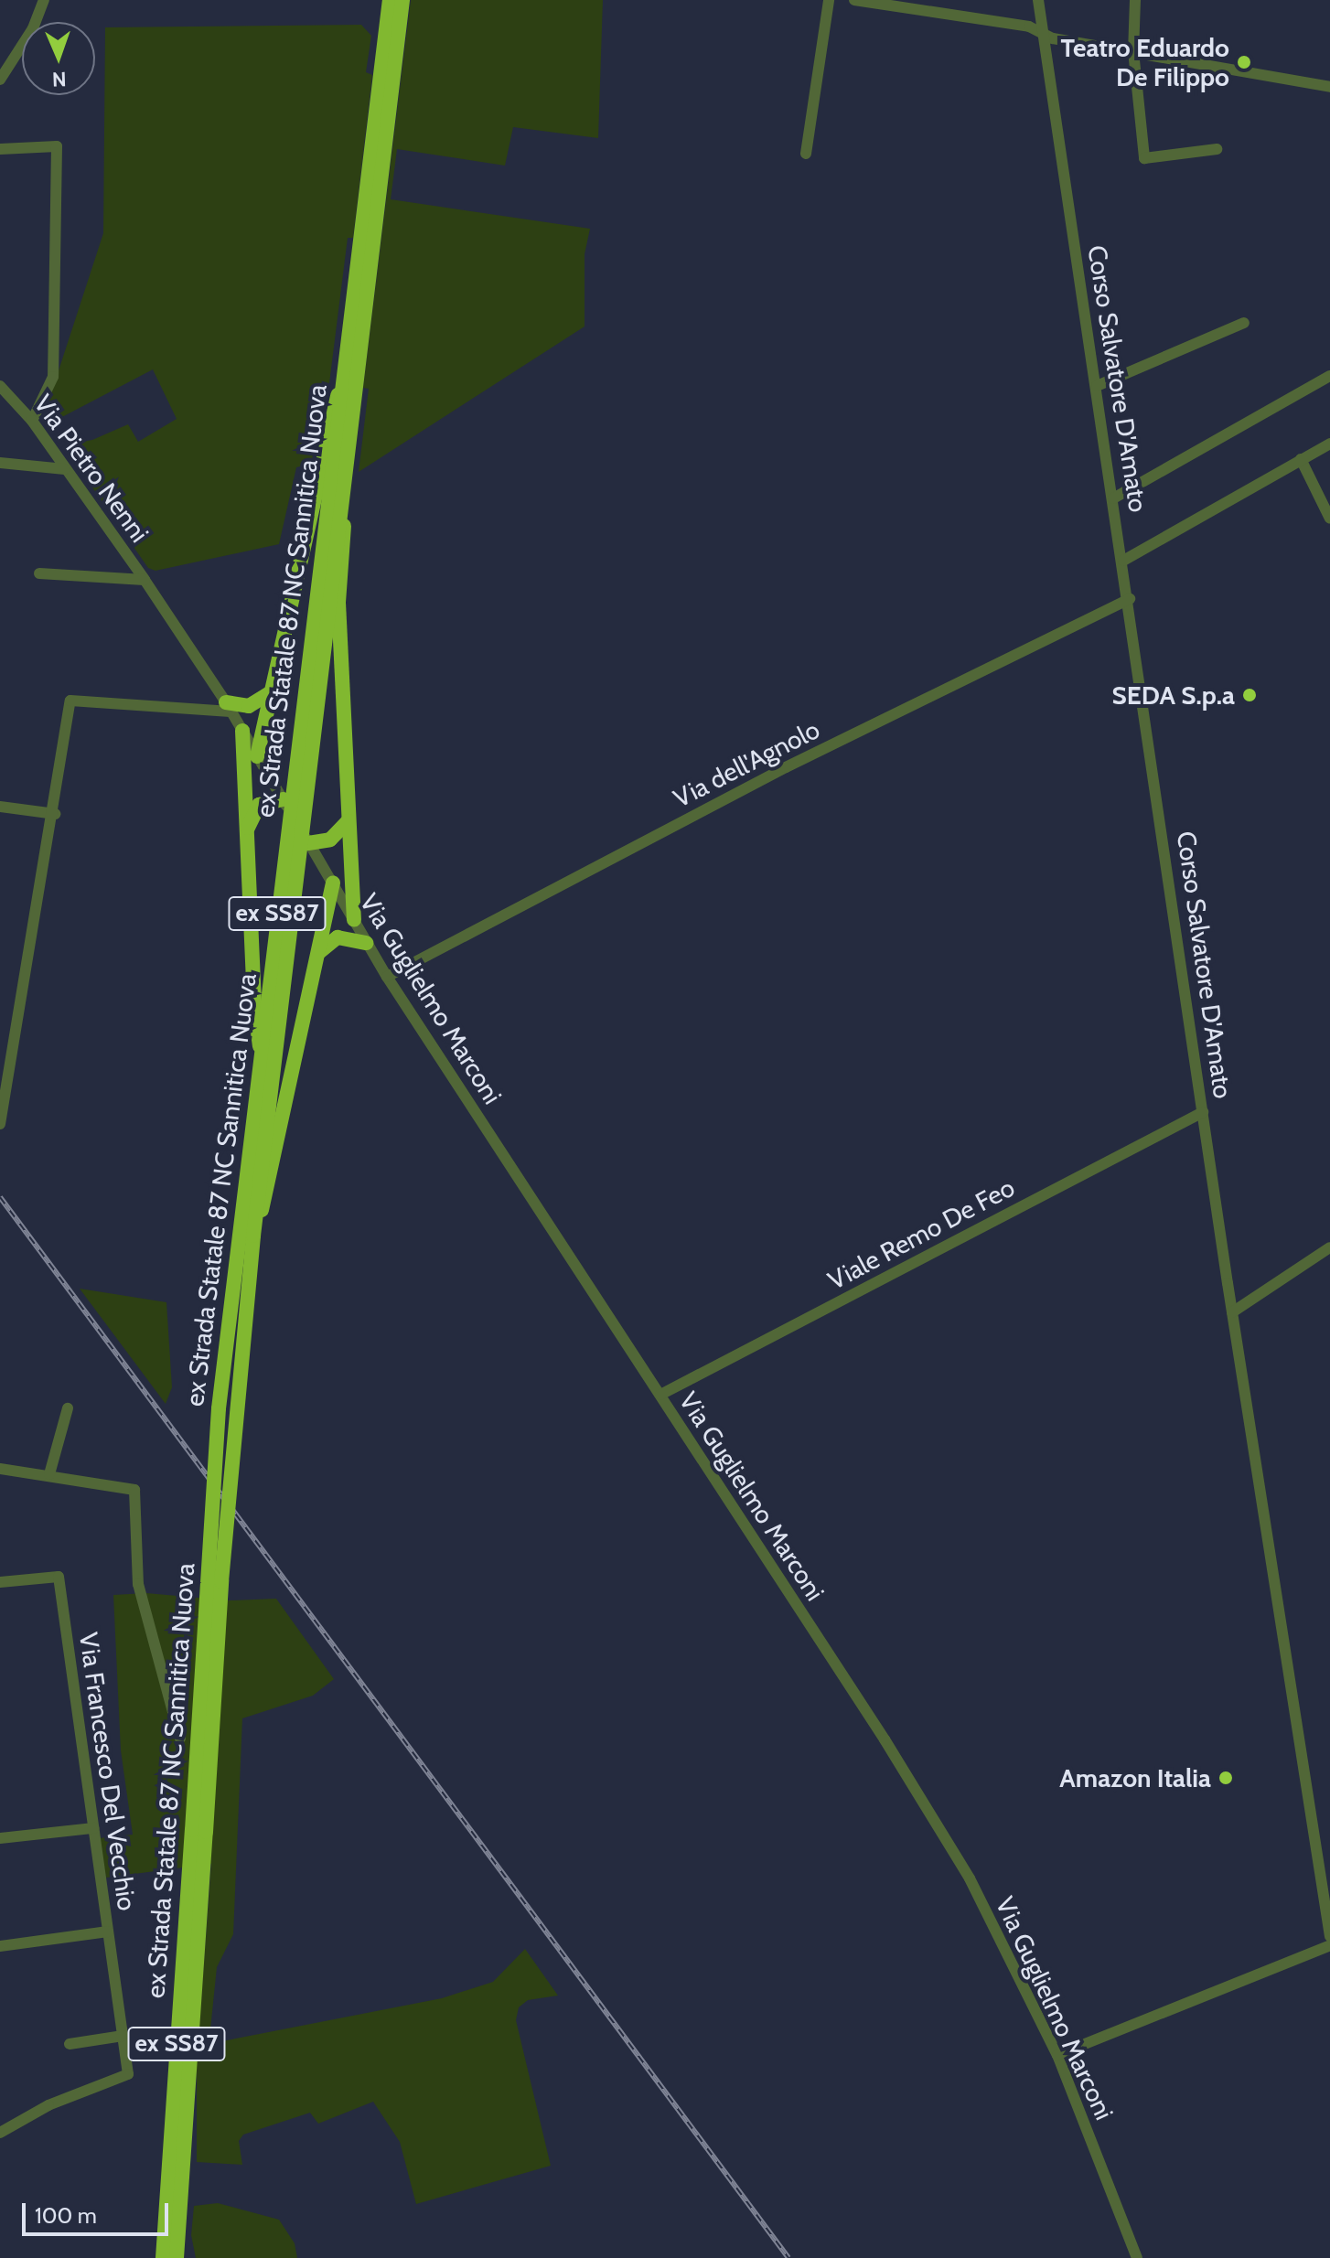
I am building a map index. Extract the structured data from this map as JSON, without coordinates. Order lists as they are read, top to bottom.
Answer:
{
  "streets": {
    "highway": ["ex Strada Statale 87 NC Sannitica Nuova", "ex SS87"],
    "street": [
      "Corso Salvatore D'Amato",
      "Via Pietro Nenni",
      "Via dell'Agnolo",
      "Via Guglielmo Marconi",
      "Viale Remo De Feo",
      "Via Francesco Del Vecchio"
    ]
  },
  "crossings": [
    ["Corso Salvatore D'Amato", "Via dell'Agnolo"],
    ["Corso Salvatore D'Amato", "Viale Remo De Feo"],
    ["Via Pietro Nenni", "Via Guglielmo Marconi"],
    ["Via dell'Agnolo", "Via Guglielmo Marconi"],
    ["Via Guglielmo Marconi", "Viale Remo De Feo"]
  ],
  "places": ["Teatro Eduardo De Filippo", "SEDA S.p.a", "Amazon Italia"],
  "scale_bar": "100 m",
  "north": "bottom"
}
